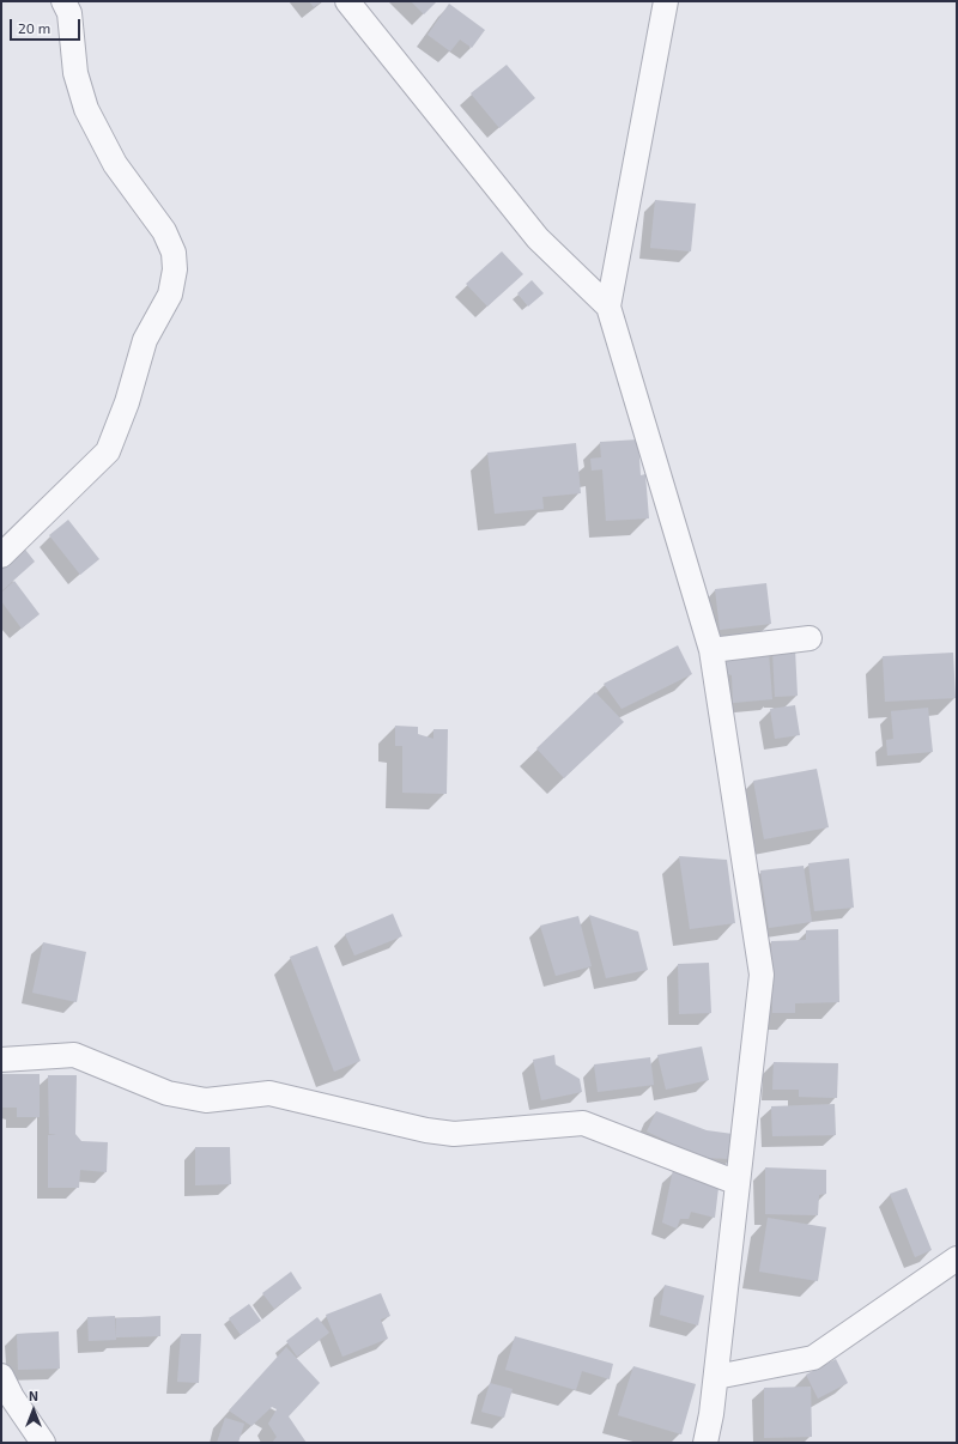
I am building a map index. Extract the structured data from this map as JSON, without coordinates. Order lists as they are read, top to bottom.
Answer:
{
  "scale_bar": "20 m",
  "north": "top"
}
